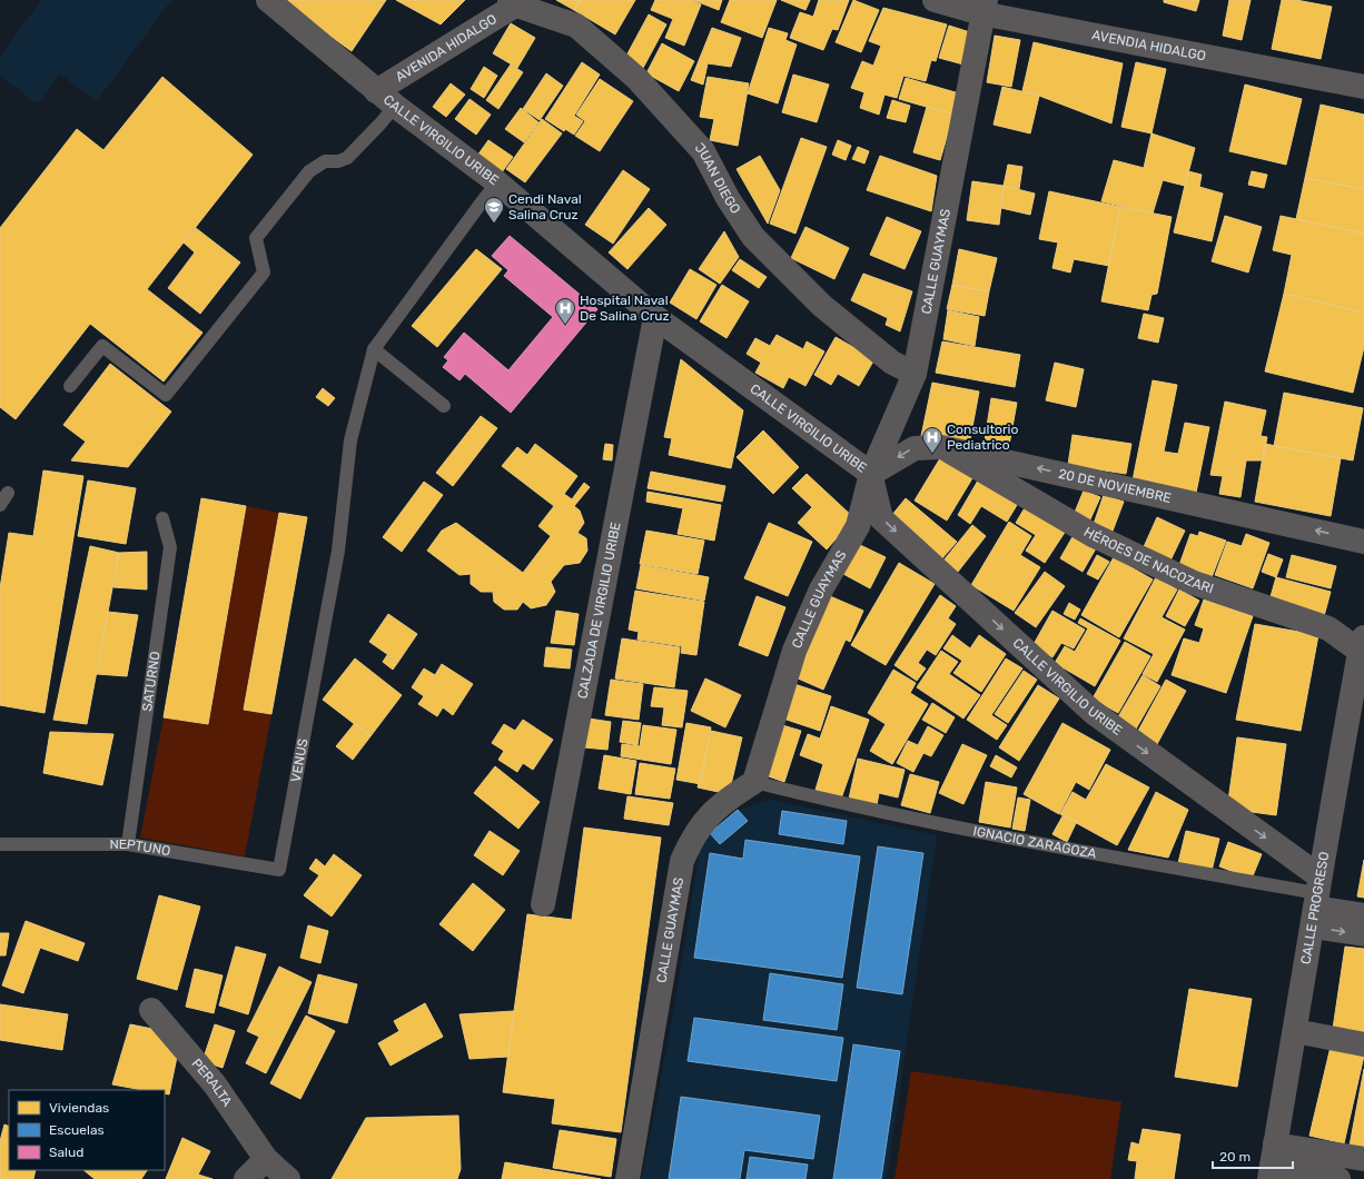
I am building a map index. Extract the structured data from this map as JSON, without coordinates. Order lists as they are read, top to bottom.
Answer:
{
  "streets": {
    "street": [
      "AVENDIA HIDALGO",
      "AVENIDA HIDALGO",
      "CALLE VIRGILIO URIBE",
      "JUAN DIEGO",
      "CALLE GUAYMAS",
      "20 DE NOVIEMBRE",
      "HÉROES DE NACOZARI",
      "CALZADA DE VIRGILIO URIBE",
      "CALLE PROGRESO",
      "PERALTA"
    ],
    "lane": [
      "SATURNO",
      "VENUS",
      "IGNACIO ZARAGOZA",
      "NEPTUNO"
    ]
  },
  "crossings": [
    ["AVENDIA HIDALGO", "CALLE GUAYMAS"],
    ["AVENIDA HIDALGO", "CALLE VIRGILIO URIBE"],
    ["AVENIDA HIDALGO", "JUAN DIEGO"],
    ["CALLE VIRGILIO URIBE", "CALLE GUAYMAS"],
    ["CALLE VIRGILIO URIBE", "20 DE NOVIEMBRE"],
    ["CALLE VIRGILIO URIBE", "CALZADA DE VIRGILIO URIBE"],
    ["CALLE VIRGILIO URIBE", "IGNACIO ZARAGOZA"],
    ["CALLE VIRGILIO URIBE", "CALLE PROGRESO"],
    ["JUAN DIEGO", "CALLE GUAYMAS"],
    ["CALLE GUAYMAS", "20 DE NOVIEMBRE"],
    ["CALLE GUAYMAS", "IGNACIO ZARAGOZA"],
    ["20 DE NOVIEMBRE", "HÉROES DE NACOZARI"],
    ["HÉROES DE NACOZARI", "CALLE PROGRESO"],
    ["SATURNO", "NEPTUNO"],
    ["VENUS", "NEPTUNO"],
    ["IGNACIO ZARAGOZA", "CALLE PROGRESO"]
  ],
  "one_way": ["CALLE VIRGILIO URIBE", "20 DE NOVIEMBRE"],
  "places": {
    "school or university": ["Cendi Naval Salina Cruz"],
    "hospital": ["Hospital Naval De Salina Cruz", "Consultorio Pediatrico"]
  },
  "legend": ["Viviendas", "Escuelas", "Salud"],
  "scale_bar": "20 m"
}
